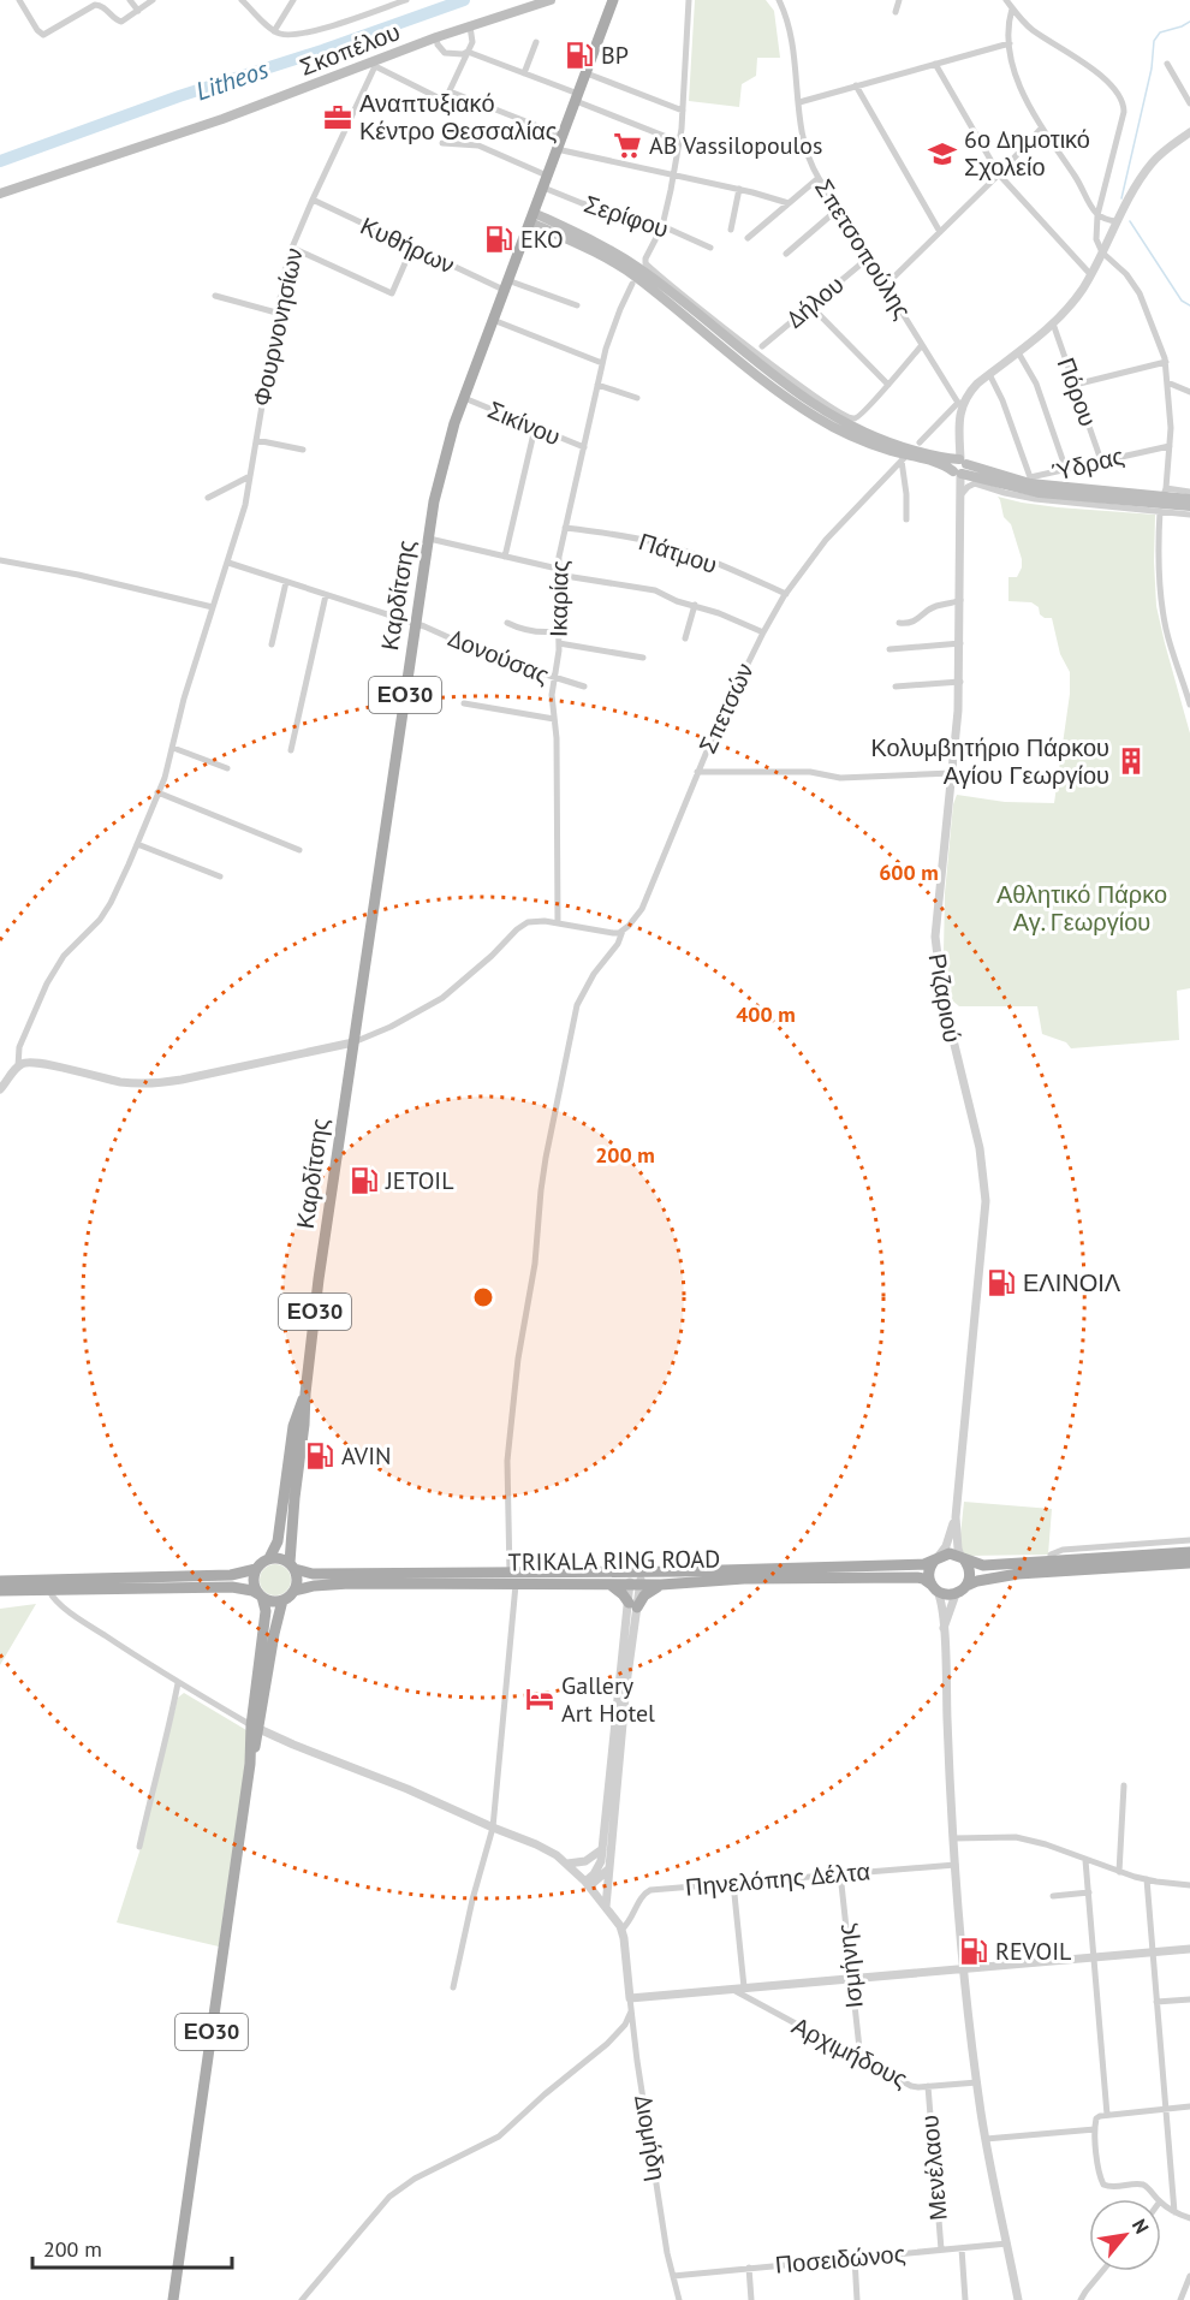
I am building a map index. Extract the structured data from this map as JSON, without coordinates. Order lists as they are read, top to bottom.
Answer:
{
  "streets": {
    "main road": [
      "Σκοπέλου",
      "Καρδίτσης",
      "ΕΟ30",
      "TRIKALA RING ROAD"
    ],
    "street": [
      "Σερίφου",
      "Κυθήρων",
      "Σπετσοπούλης",
      "Δήλου",
      "Φουρνονησίων",
      "Πόρου",
      "Σικίνου",
      "Ύδρας",
      "Πάτμου",
      "Ικαρίας",
      "Δονούσας",
      "Σπετσών",
      "Ριζαριού",
      "Πηνελόπης Δέλτα",
      "Ισμήνης",
      "Αρχιμήδους",
      "Διομήδη",
      "Μενέλαου",
      "Ποσειδώνος"
    ]
  },
  "crossings": [
    ["Σκοπέλου", "Φουρνονησίων"],
    ["Σερίφου", "Καρδίτσης"],
    ["Κυθήρων", "Φουρνονησίων"],
    ["Κυθήρων", "Καρδίτσης"],
    ["Σπετσοπούλης", "Δήλου"],
    ["Φουρνονησίων", "Δονούσας"],
    ["Πόρου", "Ύδρας"],
    ["Σικίνου", "Καρδίτσης"],
    ["Σικίνου", "Ικαρίας"],
    ["Πάτμου", "Ικαρίας"],
    ["Πάτμου", "Σπετσών"],
    ["Καρδίτσης", "Δονούσας"],
    ["Καρδίτσης", "ΕΟ30"],
    ["Καρδίτσης", "TRIKALA RING ROAD"],
    ["Ικαρίας", "Δονούσας"],
    ["ΕΟ30", "TRIKALA RING ROAD"],
    ["Σπετσών", "TRIKALA RING ROAD"],
    ["Ριζαριού", "TRIKALA RING ROAD"],
    ["Πηνελόπης Δέλτα", "Ισμήνης"],
    ["Ισμήνης", "Αρχιμήδους"],
    ["Αρχιμήδους", "Μενέλαου"],
    ["Διομήδη", "Ποσειδώνος"],
    ["Μενέλαου", "Ποσειδώνος"]
  ],
  "water": ["Litheos"],
  "parks": ["Αθλητικό Πάρκο Αγ. Γεωργίου"],
  "places": {
    "fuel station": [
      "BP",
      "EKO",
      "JETOIL",
      "ΕΛΙΝΟΙΛ",
      "AVIN",
      "REVOIL"
    ],
    "office": ["Αναπτυξιακό Κέντρο Θεσσαλίας"],
    "supermarket": ["AB Vassilopoulos"],
    "school or university": ["6ο Δημοτικό Σχολείο"],
    "building": ["Κολυμβητήριο Πάρκου Αγίου Γεωργίου"],
    "hotel": ["Gallery Art Hotel"]
  },
  "scale_bar": "200 m",
  "north": "top right",
  "rings": ["600 m", "400 m", "200 m"]
}
